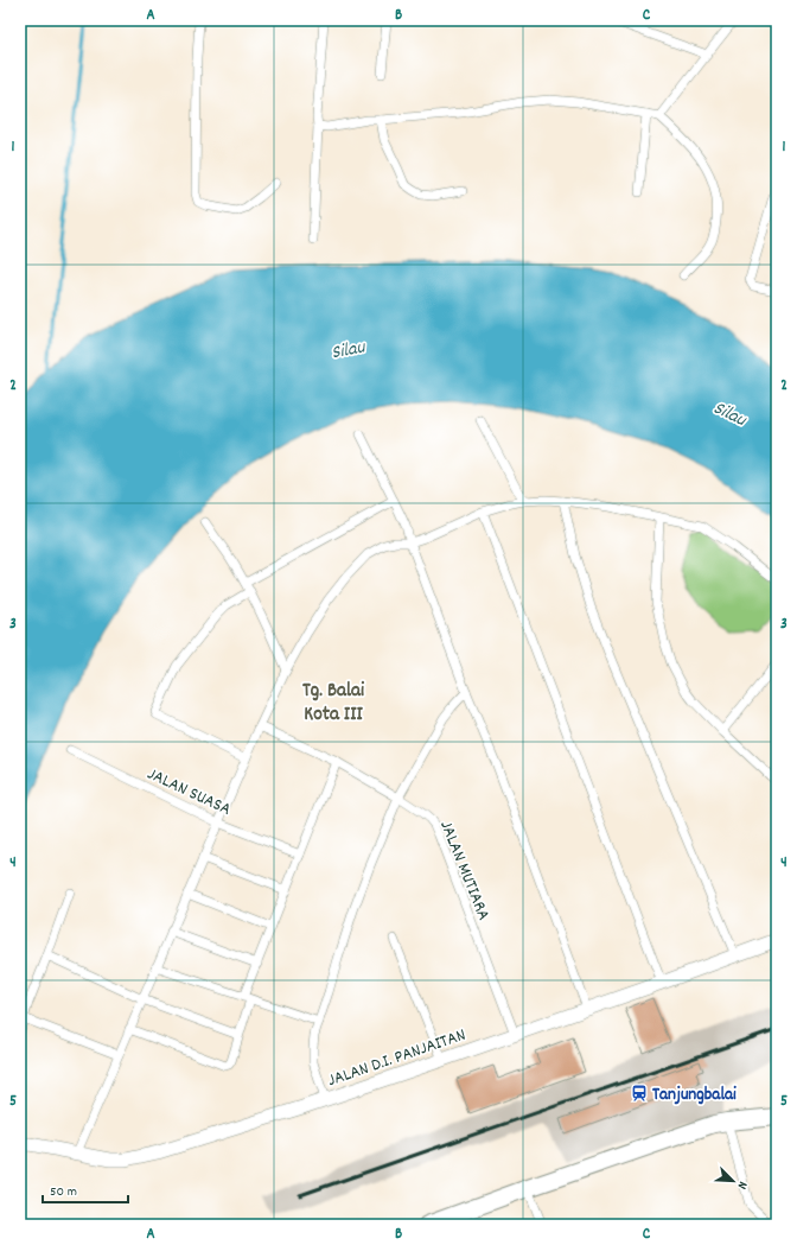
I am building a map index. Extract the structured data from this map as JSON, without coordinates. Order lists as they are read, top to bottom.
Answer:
{
  "streets": {
    "main road": ["JALAN D.I. PANJAITAN"],
    "street": ["JALAN SUASA", "JALAN MUTIARA"]
  },
  "crossings": [
    ["JALAN MUTIARA", "JALAN D.I. PANJAITAN"]
  ],
  "districts": ["Tg. Balai Kota III"],
  "water": ["Silau"],
  "places": {
    "station": ["Tanjungbalai"]
  },
  "scale_bar": "50 m",
  "north": "bottom right",
  "grid": {
    "columns": ["A", "B", "C"],
    "rows": [
      "1",
      "2",
      "3",
      "4",
      "5"
    ]
  }
}
